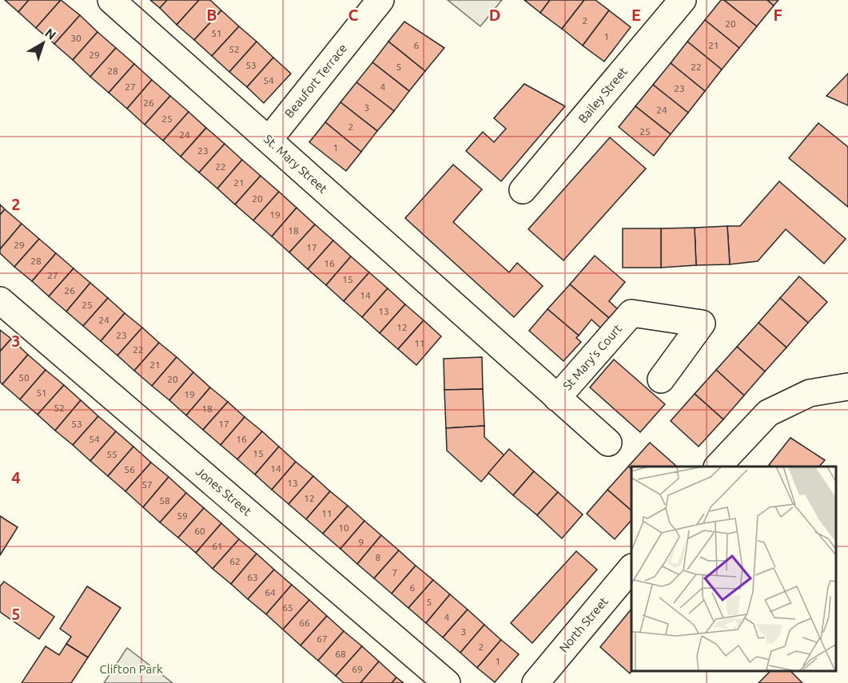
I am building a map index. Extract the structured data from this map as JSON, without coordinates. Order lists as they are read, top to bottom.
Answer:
{
  "streets": {
    "street": [
      "Beaufort Terrace",
      "Bailey Street",
      "St. Mary Street",
      "St Mary's Court",
      "Jones Street",
      "North Street"
    ]
  },
  "crossings": [
    ["Beaufort Terrace", "St. Mary Street"],
    ["St. Mary Street", "St Mary's Court"]
  ],
  "parks": ["Clifton Park"],
  "house_numbers": [
    "2",
    "20",
    "51",
    "1",
    "30",
    "6",
    "21",
    "52",
    "29",
    "53",
    "5",
    "22",
    "28",
    "54",
    "27",
    "4",
    "23",
    "26",
    "3",
    "24",
    "25",
    "2",
    "25",
    "24",
    "1",
    "23",
    "22",
    "21",
    "20",
    "19",
    "18",
    "29",
    "17",
    "28",
    "16",
    "27",
    "15",
    "26",
    "14",
    "25",
    "13",
    "24",
    "12",
    "23",
    "11",
    "22",
    "21",
    "50",
    "20",
    "51",
    "19",
    "52",
    "18",
    "53",
    "17",
    "54",
    "16",
    "15",
    "55",
    "14",
    "56",
    "13",
    "57",
    "12",
    "58",
    "11",
    "59",
    "10",
    "60",
    "9",
    "61",
    "8",
    "62",
    "7",
    "63",
    "6",
    "64",
    "5",
    "65",
    "4",
    "66",
    "3",
    "67",
    "2",
    "68",
    "1",
    "69"
  ],
  "north": "top right",
  "grid": {
    "columns": [
      "B",
      "C",
      "D",
      "E",
      "F"
    ],
    "rows": [
      "2",
      "3",
      "4",
      "5"
    ]
  }
}
